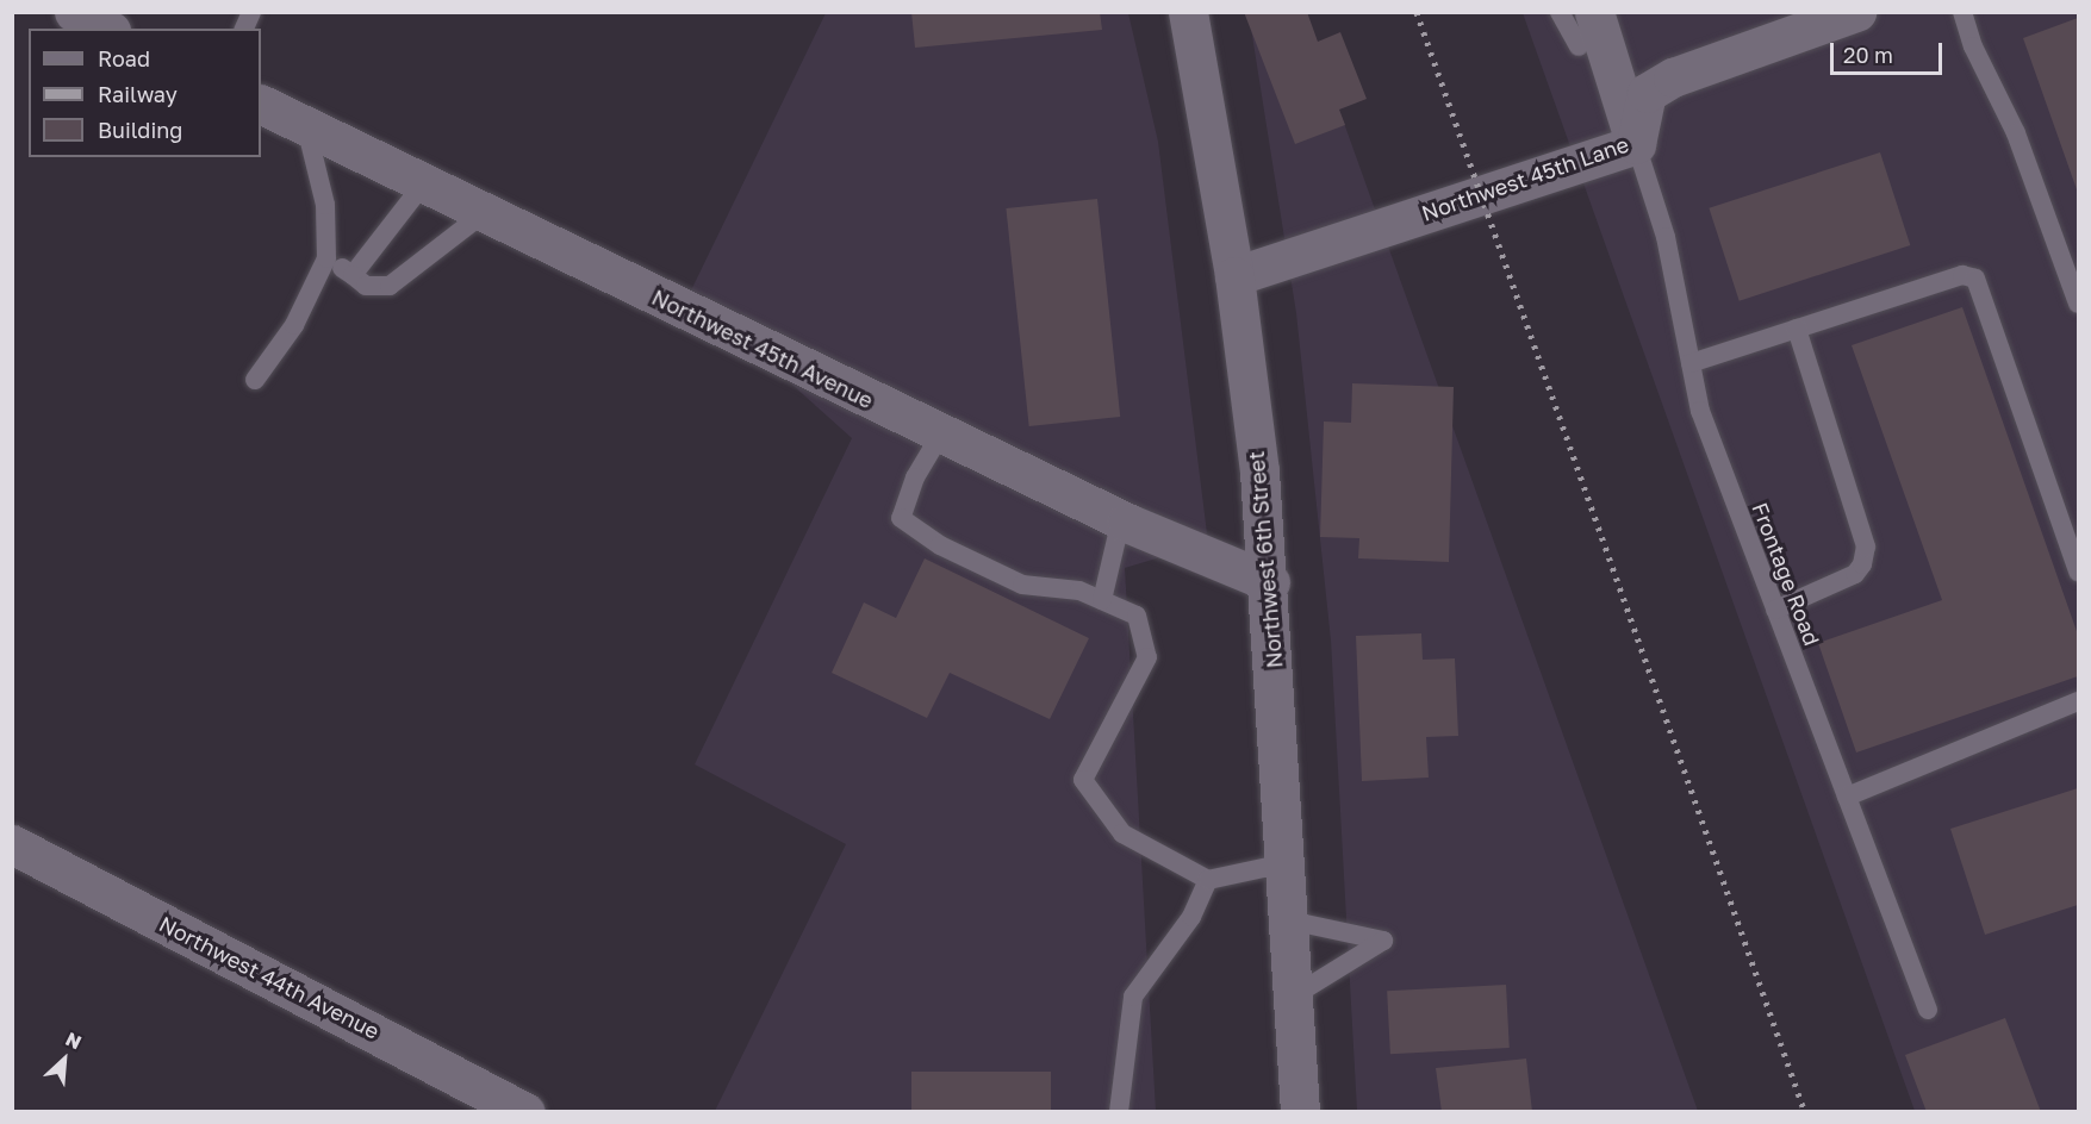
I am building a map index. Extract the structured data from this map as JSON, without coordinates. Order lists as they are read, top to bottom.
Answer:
{
  "streets": {
    "street": [
      "Northwest 45th Lane",
      "Northwest 45th Avenue",
      "Northwest 6th Street",
      "Northwest 44th Avenue"
    ],
    "lane": ["Frontage Road"]
  },
  "crossings": [
    ["Northwest 45th Lane", "Northwest 6th Street"],
    ["Northwest 45th Lane", "Frontage Road"],
    ["Northwest 45th Avenue", "Northwest 6th Street"]
  ],
  "legend": ["Road", "Railway", "Building"],
  "scale_bar": "20 m",
  "north": "top right"
}
